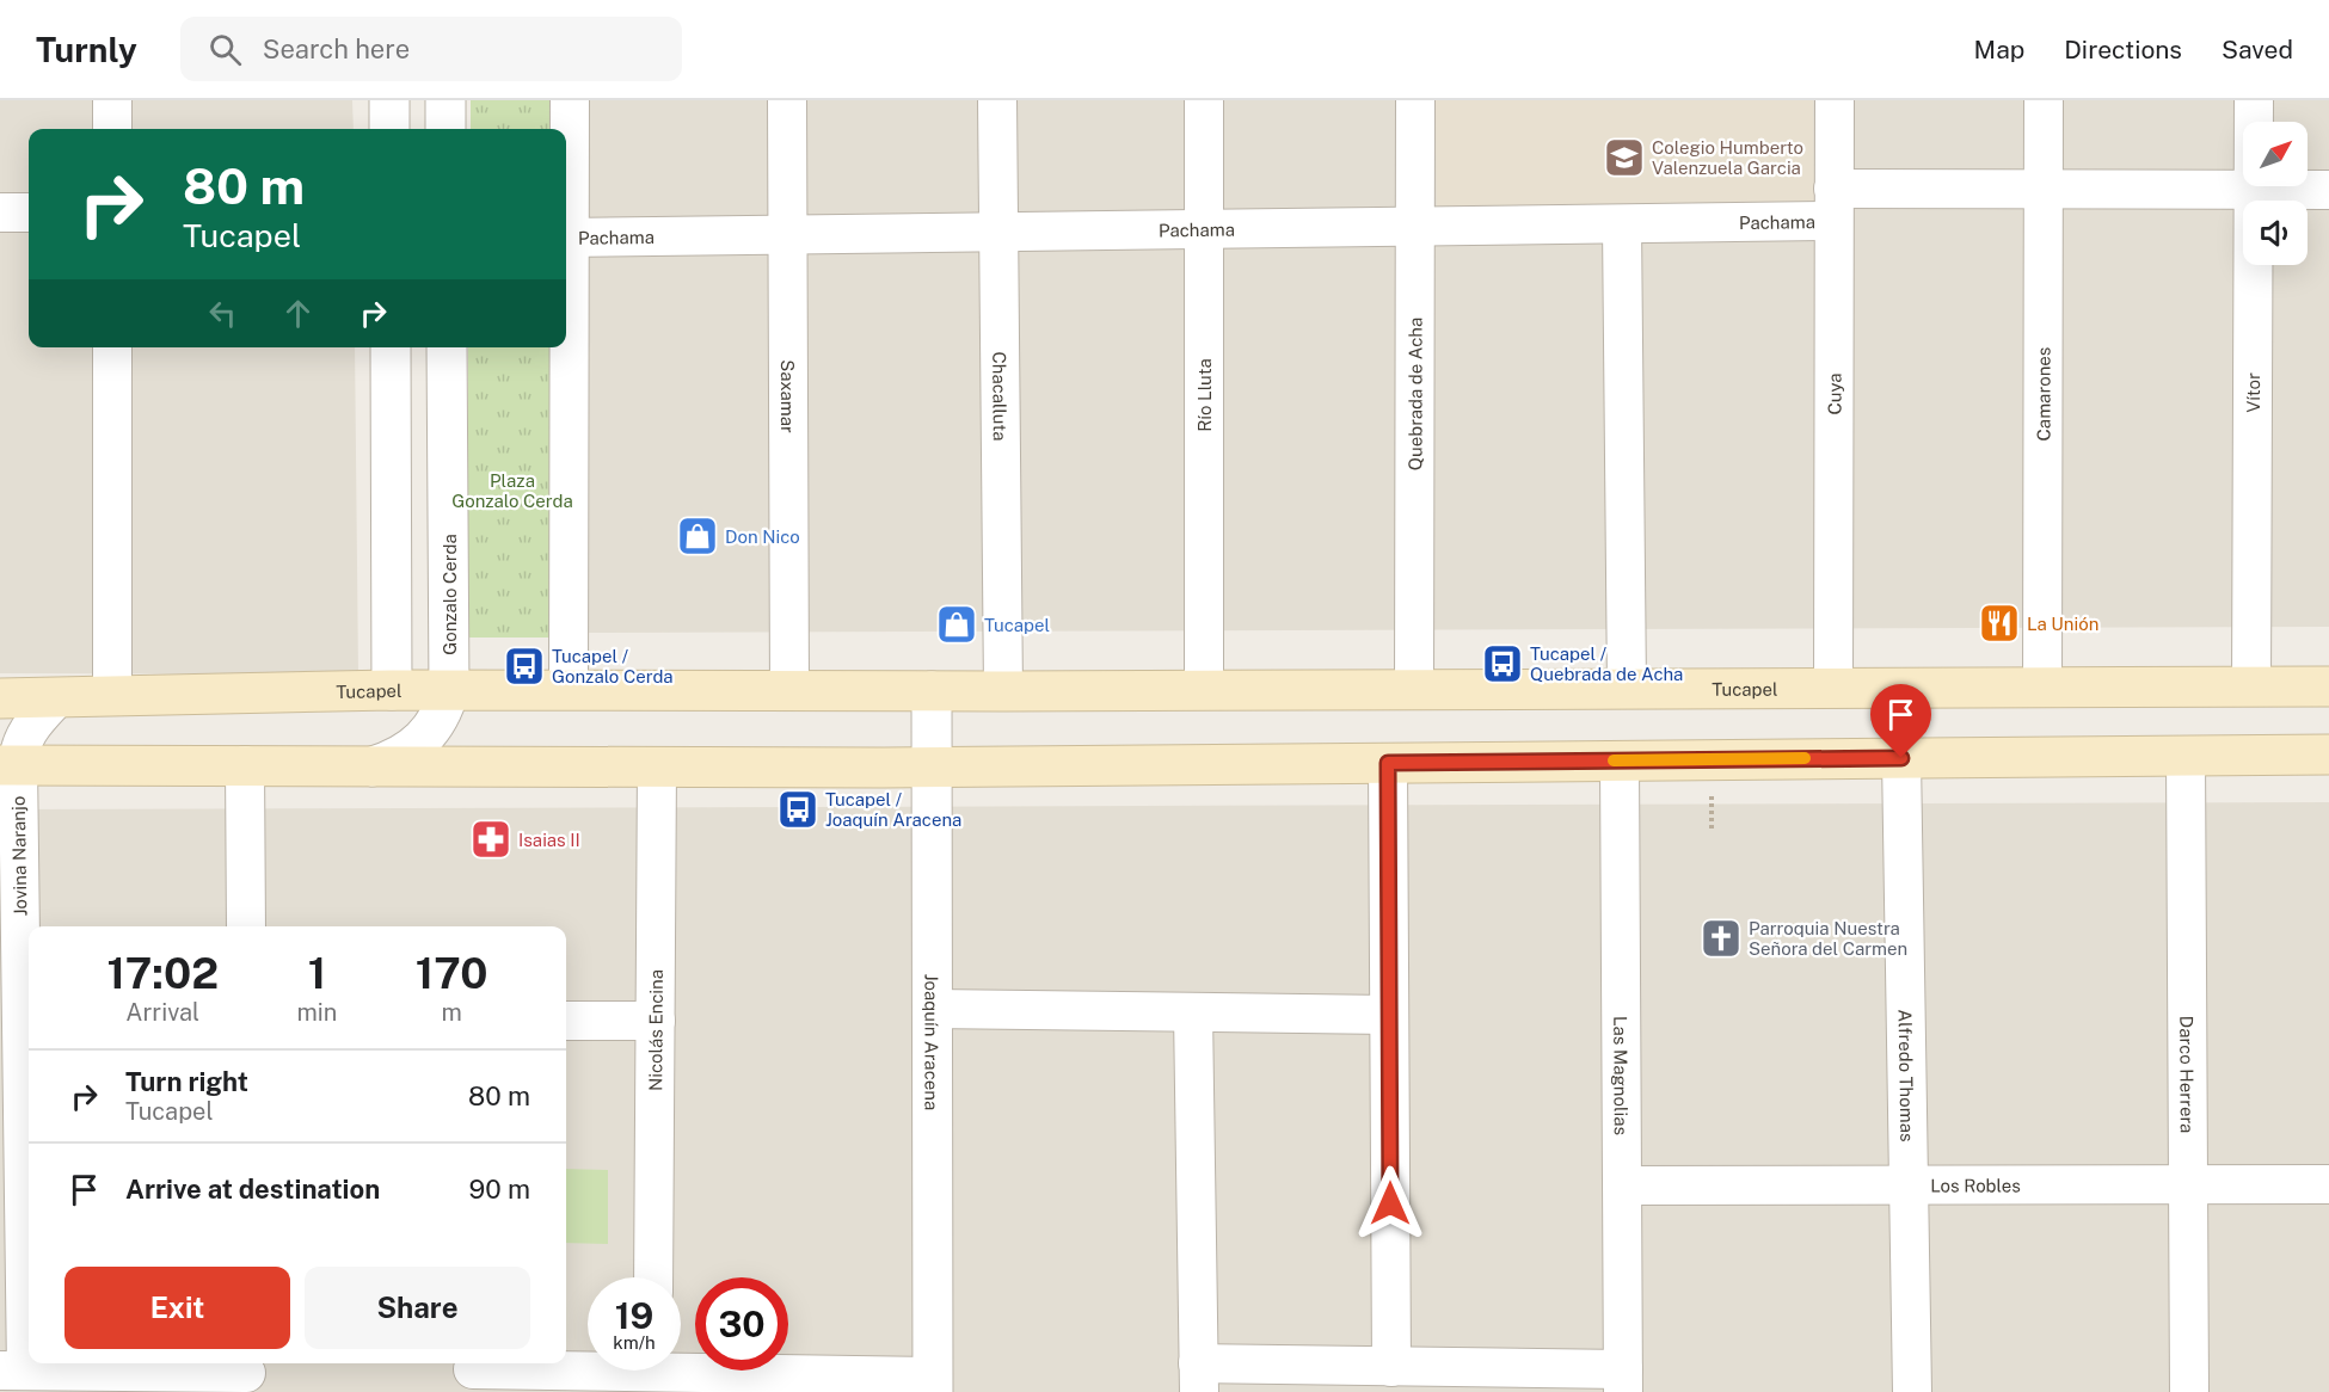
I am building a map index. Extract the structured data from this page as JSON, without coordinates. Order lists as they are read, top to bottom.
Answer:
{
  "streets": {
    "main road": ["Tucapel"],
    "street": [
      "Pachama",
      "Cuya",
      "Camarones",
      "Vítor",
      "Saxamar",
      "Chacalluta",
      "Río Lluta",
      "Quebrada de Acha",
      "Gonzalo Cerda",
      "Jovina Naranjo",
      "Nicolás Encina",
      "Joaquín Aracena",
      "Darco Herrera",
      "Alfredo Thomas",
      "Las Magnolias",
      "Los Robles"
    ]
  },
  "crossings": [
    ["Pachama", "Cuya"],
    ["Pachama", "Camarones"],
    ["Pachama", "Vítor"],
    ["Pachama", "Saxamar"],
    ["Pachama", "Chacalluta"],
    ["Pachama", "Río Lluta"],
    ["Pachama", "Quebrada de Acha"],
    ["Cuya", "Tucapel"],
    ["Camarones", "Tucapel"],
    ["Vítor", "Tucapel"],
    ["Saxamar", "Tucapel"],
    ["Chacalluta", "Tucapel"],
    ["Río Lluta", "Tucapel"],
    ["Quebrada de Acha", "Tucapel"],
    ["Gonzalo Cerda", "Tucapel"],
    ["Tucapel", "Jovina Naranjo"],
    ["Tucapel", "Joaquín Aracena"],
    ["Darco Herrera", "Los Robles"],
    ["Alfredo Thomas", "Los Robles"],
    ["Las Magnolias", "Los Robles"]
  ],
  "parks": ["Plaza Gonzalo Cerda"],
  "places": {
    "school or university": ["Colegio Humberto Valenzuela Garcia"],
    "shop": ["Don Nico", "Tucapel"],
    "restaurant": ["La Unión"],
    "bus stop": ["Tucapel / Quebrada de Acha", "Tucapel / Gonzalo Cerda", "Tucapel / Joaquín Aracena"],
    "pharmacy": ["Isaias II"],
    "church": ["Parroquia Nuestra Señora del Carmen"]
  },
  "north": "top right",
  "page": {
    "header": "Turnly",
    "search": "Search here",
    "nav": ["Map", "Directions", "Saved"],
    "turn": ["80 m", "Tucapel"],
    "eta": [
      "17:02",
      "Arrival",
      "1",
      "min",
      "170",
      "m"
    ],
    "list": [
      {
        "name": "Turn right",
        "note": "Tucapel",
        "value": "80 m"
      },
      {
        "name": "Arrive at destination",
        "value": "90 m"
      }
    ],
    "buttons": ["Exit", "Share"],
    "speed": "19 km/h",
    "limit": "30"
  }
}
